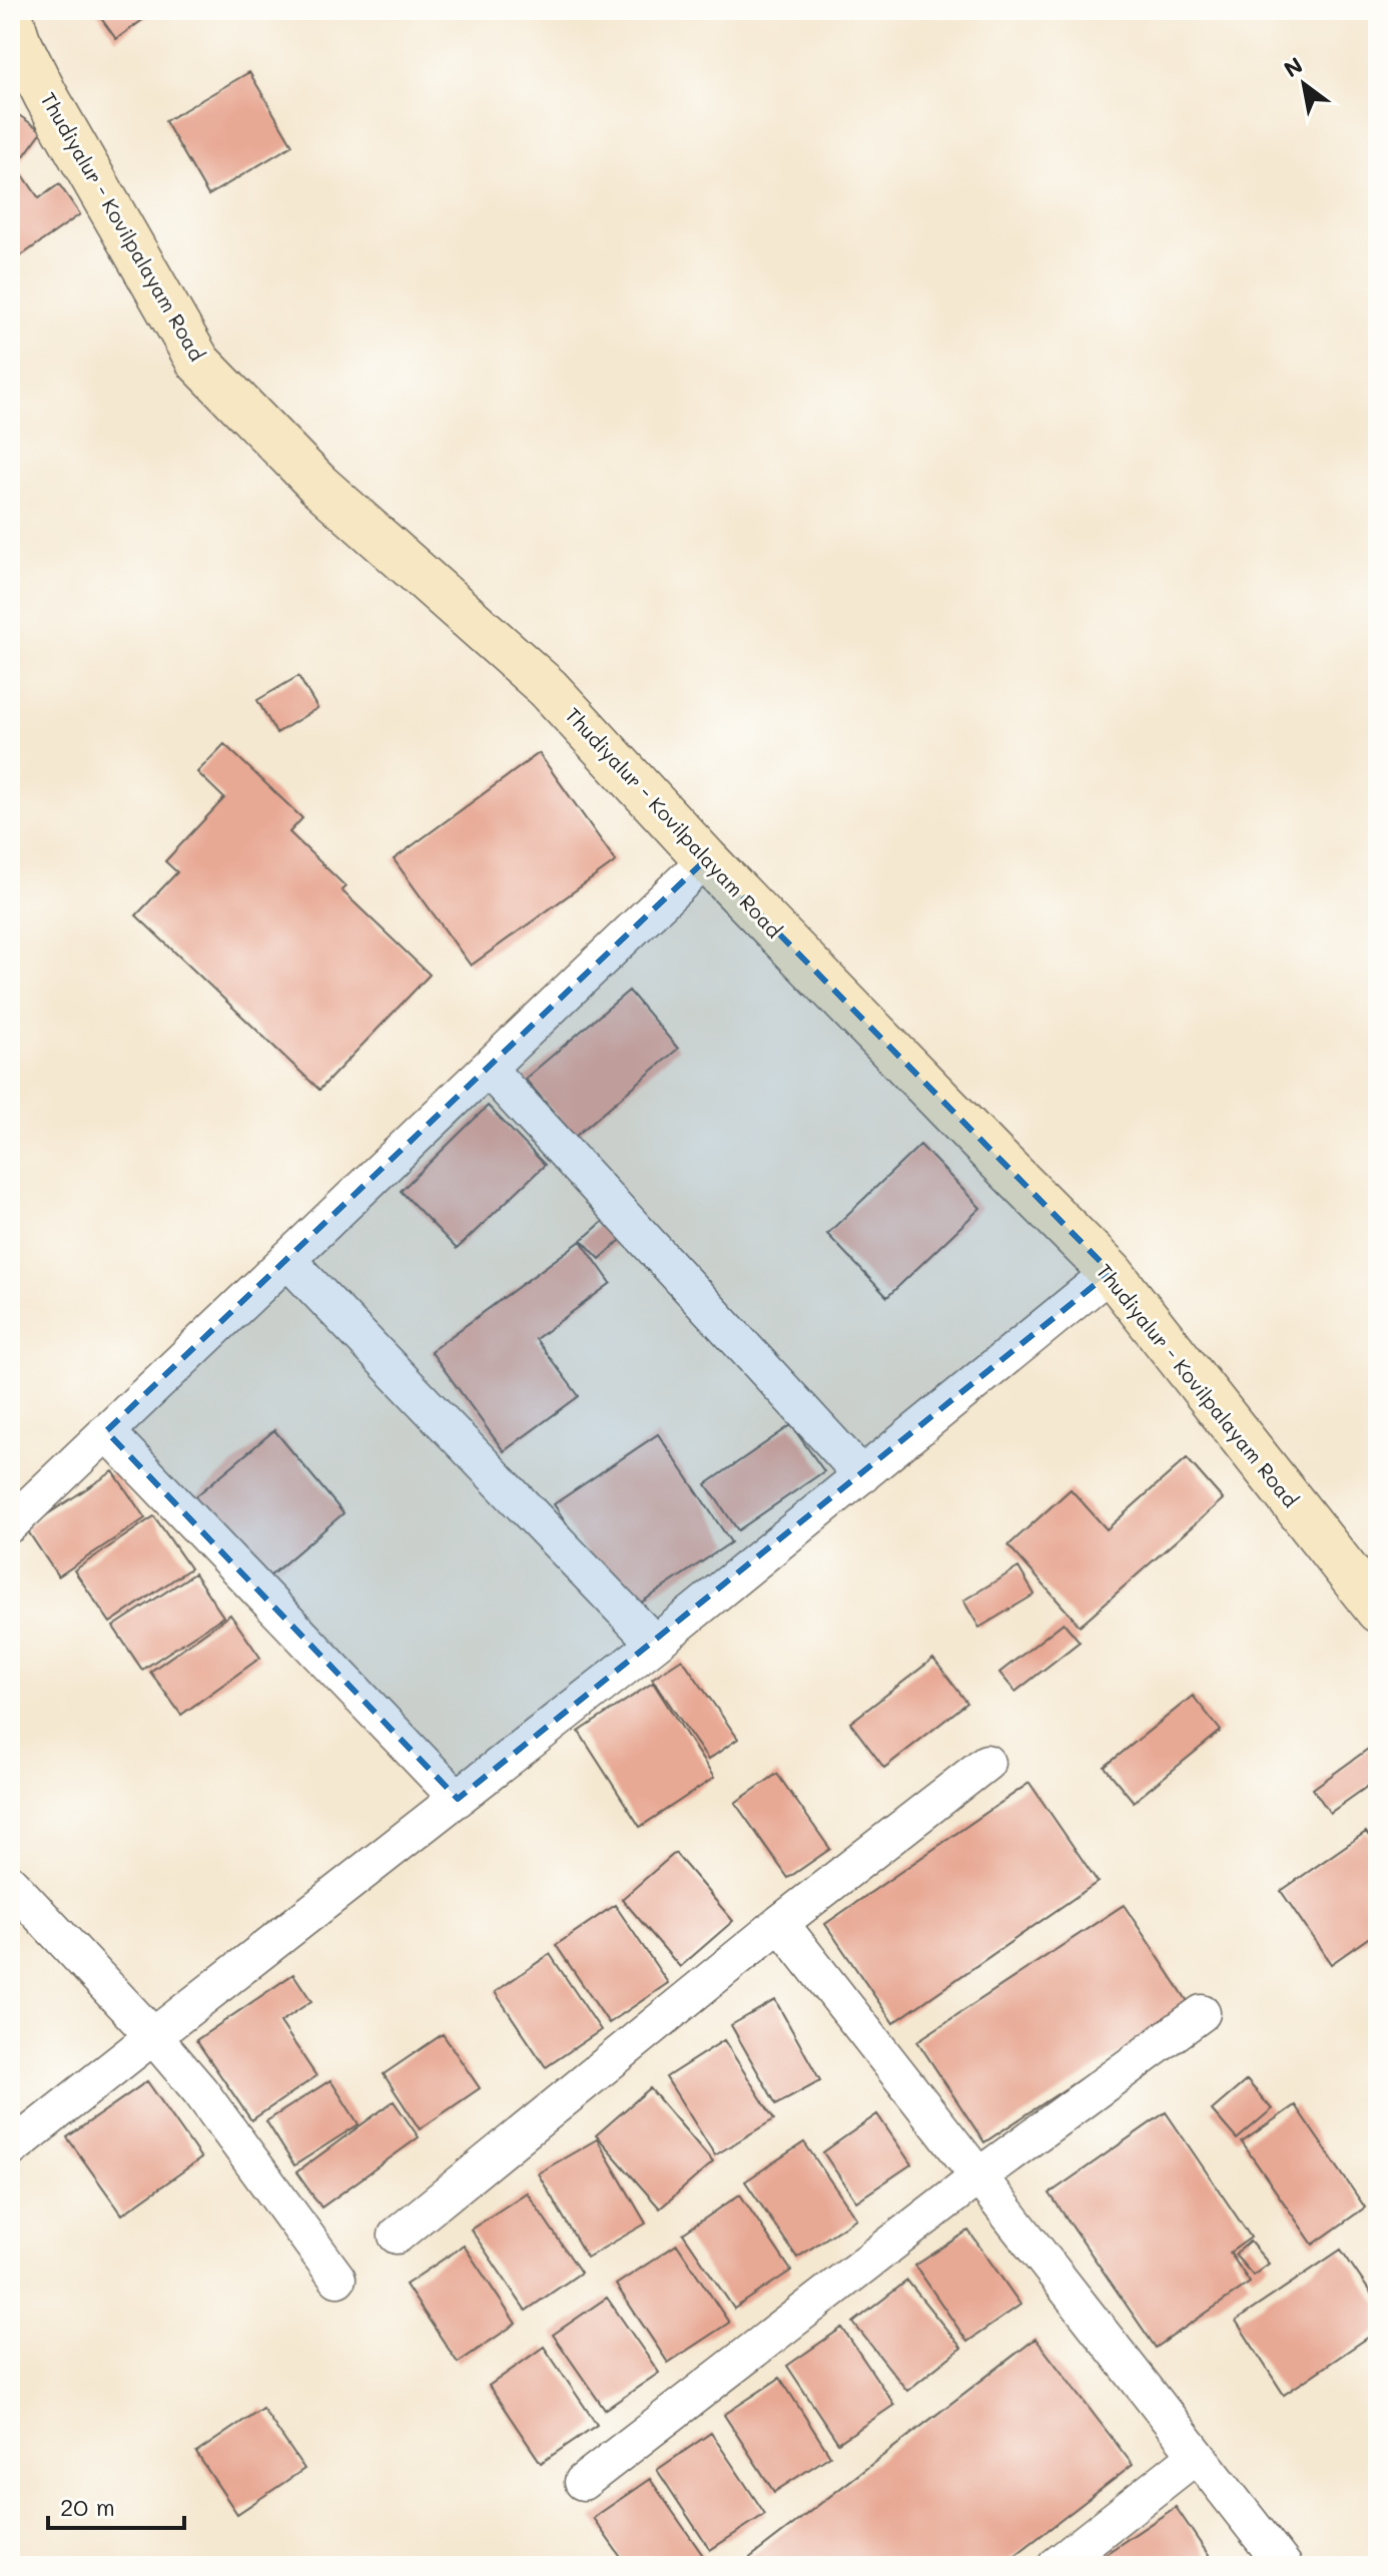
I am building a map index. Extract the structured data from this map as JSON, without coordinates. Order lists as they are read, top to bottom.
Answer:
{
  "streets": {
    "main road": ["Thudiyalur - Kovilpalayam Road"]
  },
  "scale_bar": "20 m",
  "north": "top left"
}
